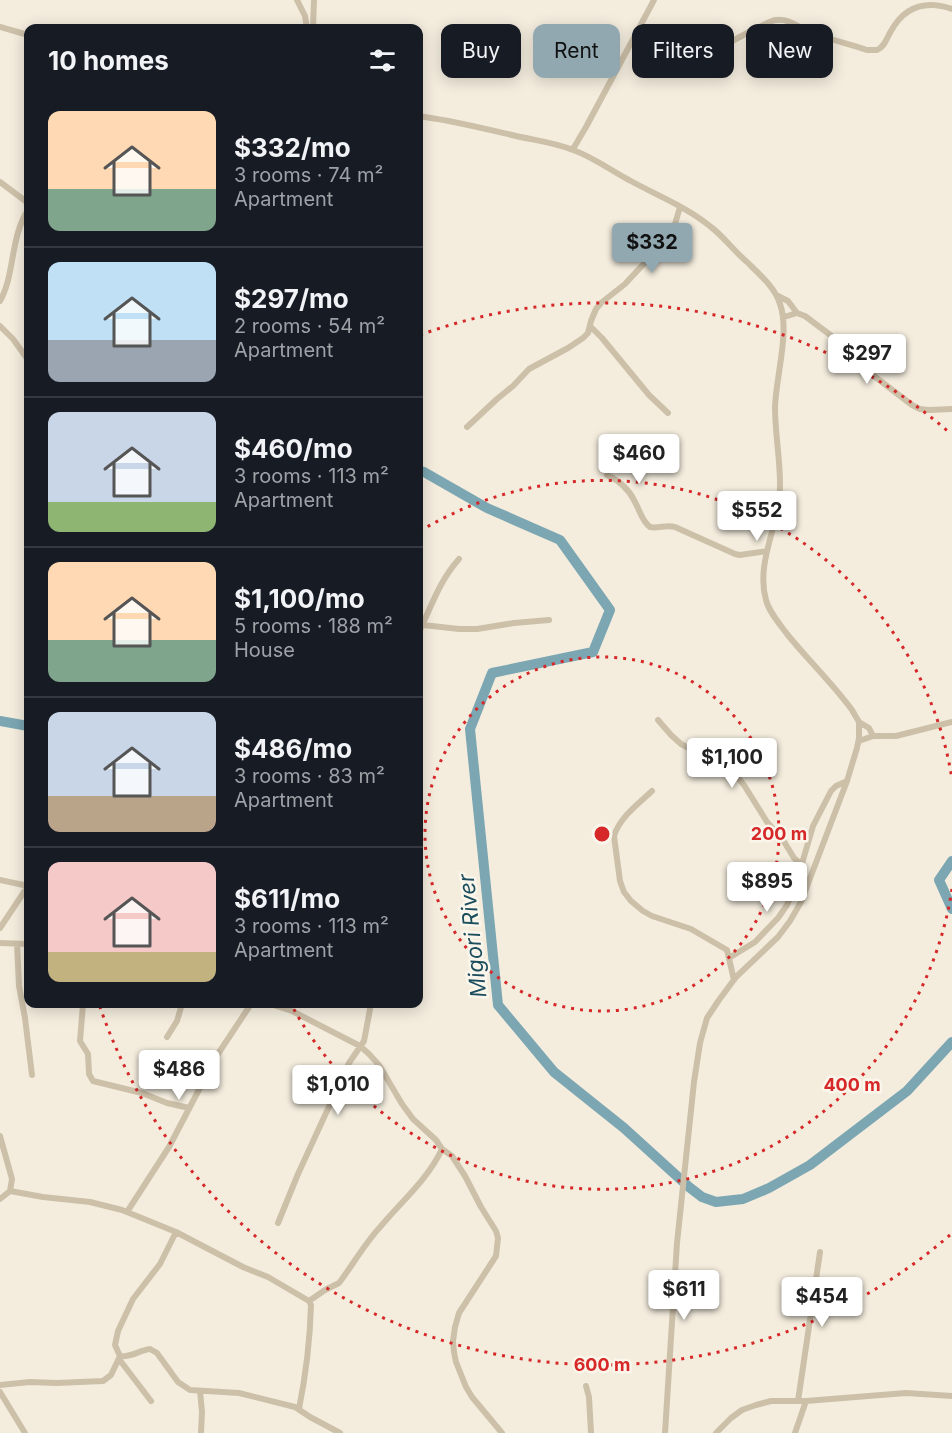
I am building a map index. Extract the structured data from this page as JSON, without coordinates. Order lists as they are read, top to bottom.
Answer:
{
  "water": ["Migori River"],
  "page": {
    "chip": [
      "Buy",
      "Rent",
      "Filters",
      "New"
    ],
    "heading": "10 homes",
    "list": [
      {
        "name": "$332/mo",
        "note": "3 rooms · 74 m² · Apartment"
      },
      {
        "name": "$297/mo",
        "note": "2 rooms · 54 m² · Apartment"
      },
      {
        "name": "$460/mo",
        "note": "3 rooms · 113 m² · Apartment"
      },
      {
        "name": "$1,100/mo",
        "note": "5 rooms · 188 m² · House"
      },
      {
        "name": "$486/mo",
        "note": "3 rooms · 83 m² · Apartment"
      },
      {
        "name": "$611/mo",
        "note": "3 rooms · 113 m² · Apartment"
      }
    ],
    "price": [
      "$332",
      "$297",
      "$460",
      "$552",
      "$1,100",
      "$895",
      "$486",
      "$1,010",
      "$611",
      "$454"
    ]
  },
  "rings": ["200 m", "400 m", "600 m"]
}
